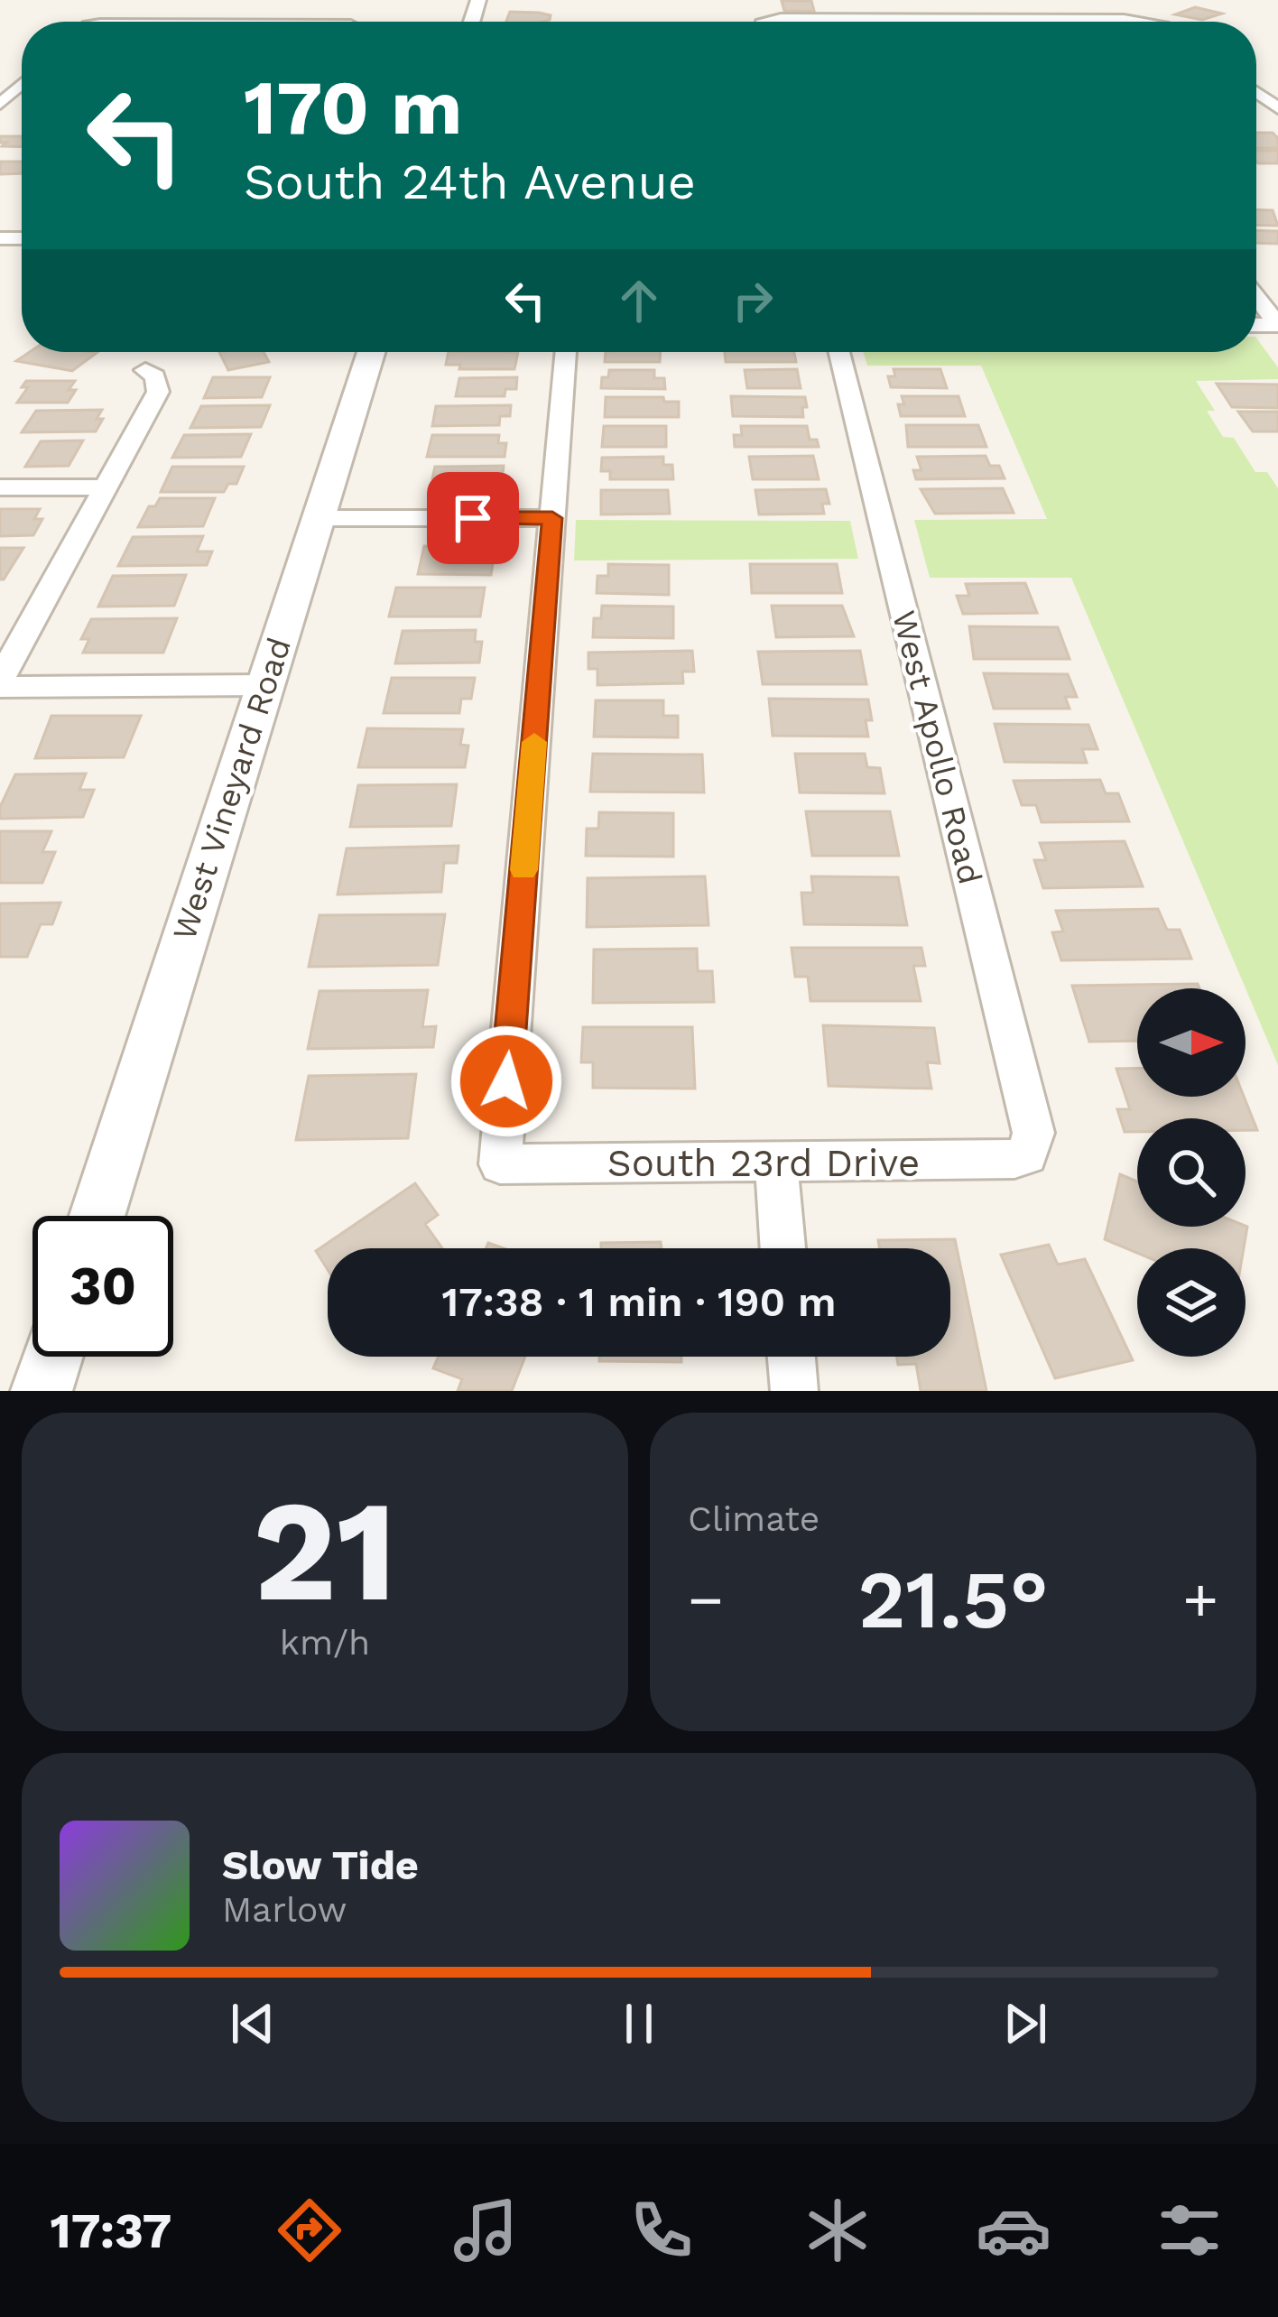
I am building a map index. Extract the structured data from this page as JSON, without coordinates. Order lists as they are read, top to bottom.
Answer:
{
  "streets": {
    "street": ["West Apollo Road", "West Vineyard Road", "South 23rd Drive"]
  },
  "crossings": [
    ["West Apollo Road", "South 23rd Drive"]
  ],
  "north": "right",
  "page": {
    "turn": ["170 m", "South 24th Avenue"],
    "limit": "30",
    "trip": "17:38 · 1 min · 190 m",
    "tile": [
      ["21", "km/h"],
      "Climate"
    ],
    "heat": ["−", "21.5°", "+"],
    "song": ["Slow Tide", "Marlow"],
    "tabs": "17:37"
  }
}
